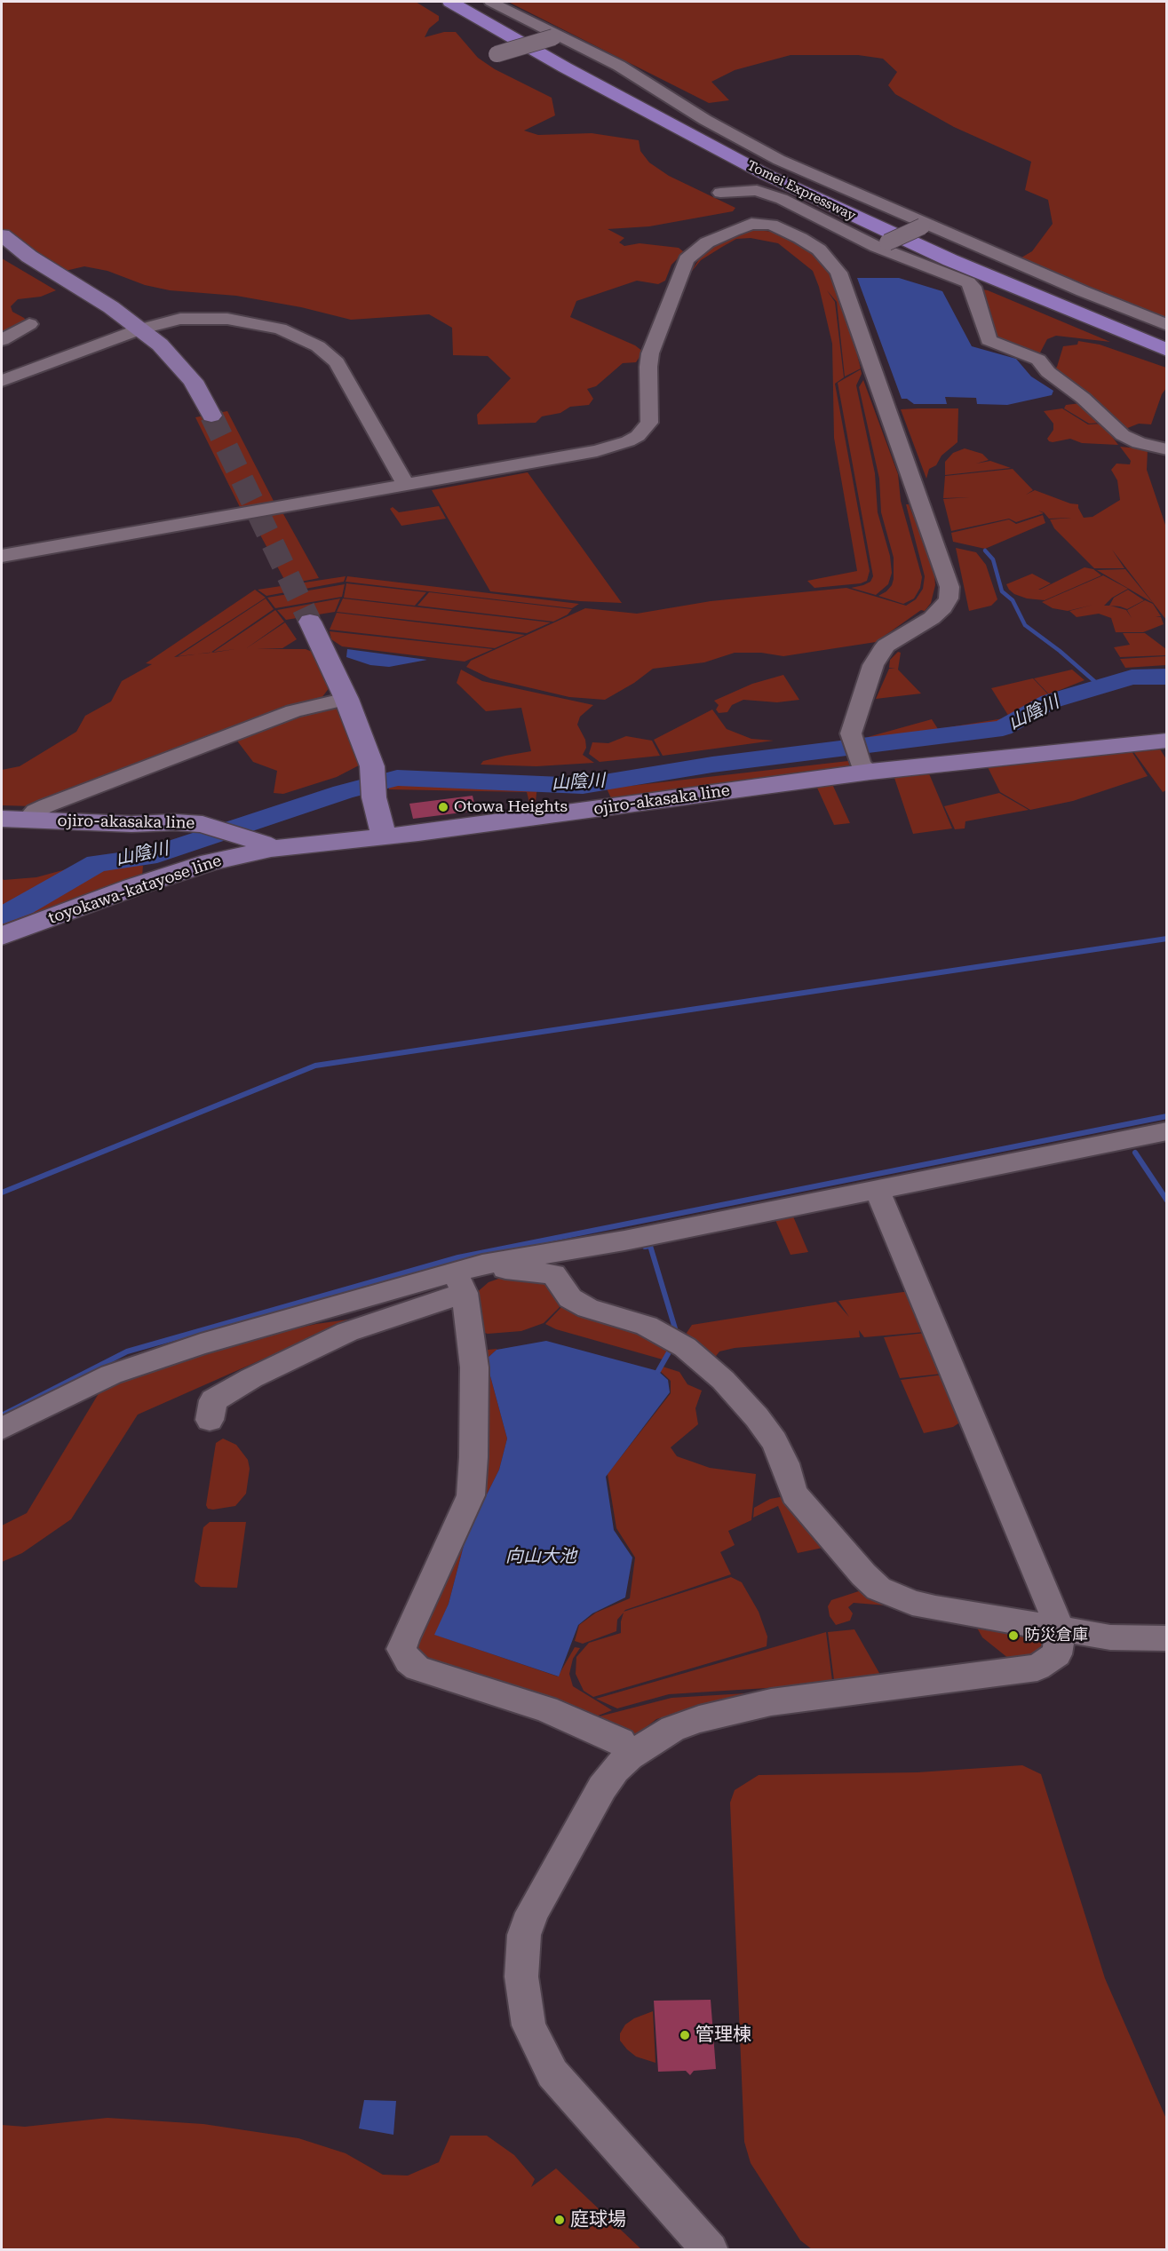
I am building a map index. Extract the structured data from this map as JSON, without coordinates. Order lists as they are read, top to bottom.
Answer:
{
  "streets": {
    "highway": ["Tomei Expressway"],
    "main road": ["ojiro-akasaka line", "toyokawa-katayose line"]
  },
  "crossings": [
    ["ojiro-akasaka line", "toyokawa-katayose line"]
  ],
  "water": ["山陰川", "向山大池"],
  "places": [
    "Otowa Heights",
    "防災倉庫",
    "管理棟",
    "庭球場"
  ]
}
